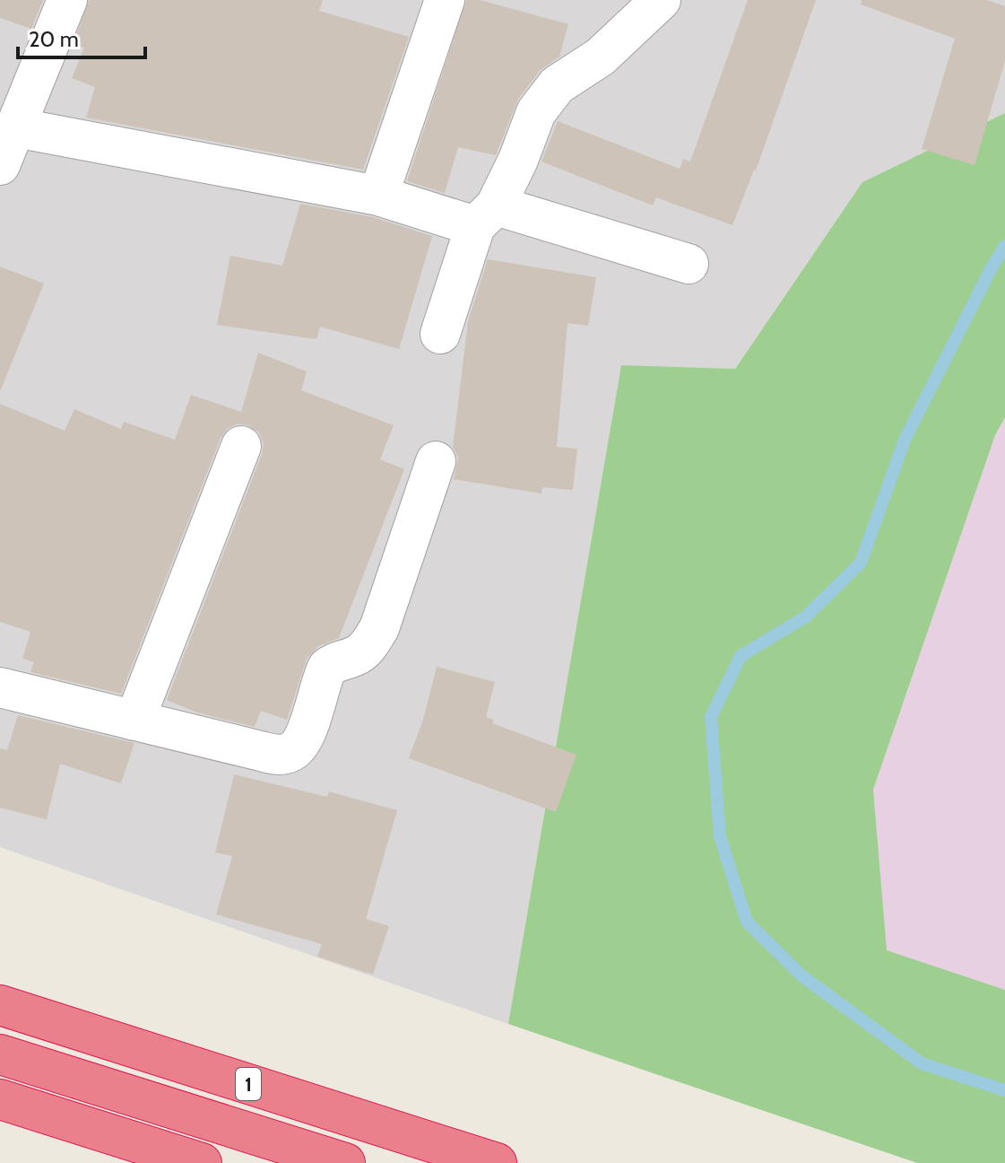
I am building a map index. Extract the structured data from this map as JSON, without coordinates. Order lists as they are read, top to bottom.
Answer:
{
  "streets": {
    "highway": ["1"]
  },
  "scale_bar": "20 m"
}
